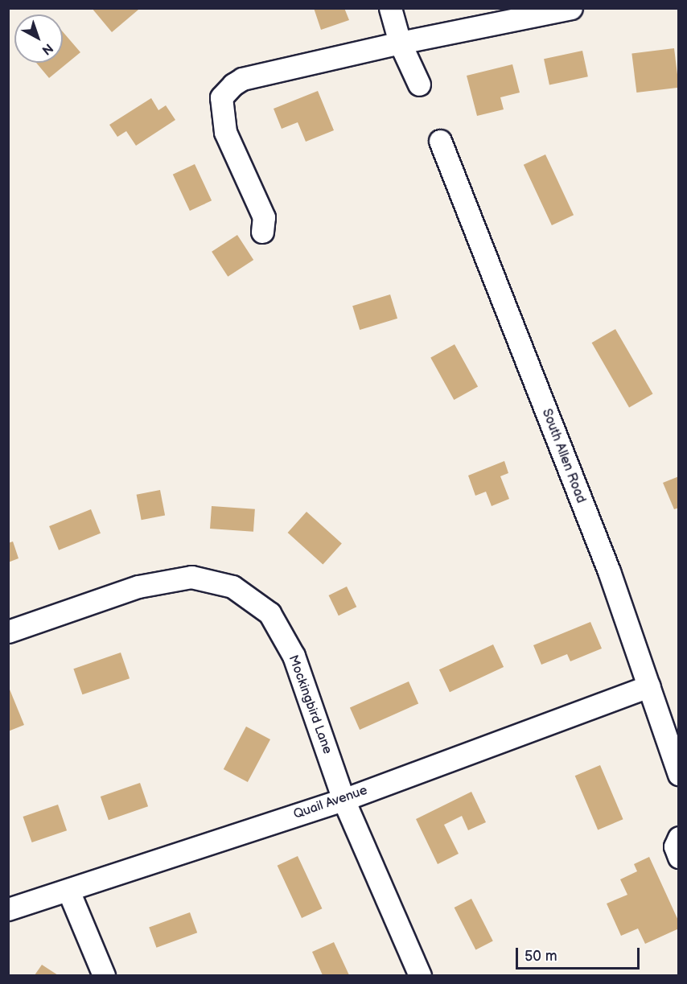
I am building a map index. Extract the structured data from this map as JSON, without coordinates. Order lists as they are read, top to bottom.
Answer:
{
  "streets": {
    "street": ["South Allen Road", "Mockingbird Lane", "Quail Avenue"]
  },
  "crossings": [
    ["South Allen Road", "Quail Avenue"],
    ["Mockingbird Lane", "Quail Avenue"]
  ],
  "scale_bar": "50 m",
  "north": "bottom right"
}
